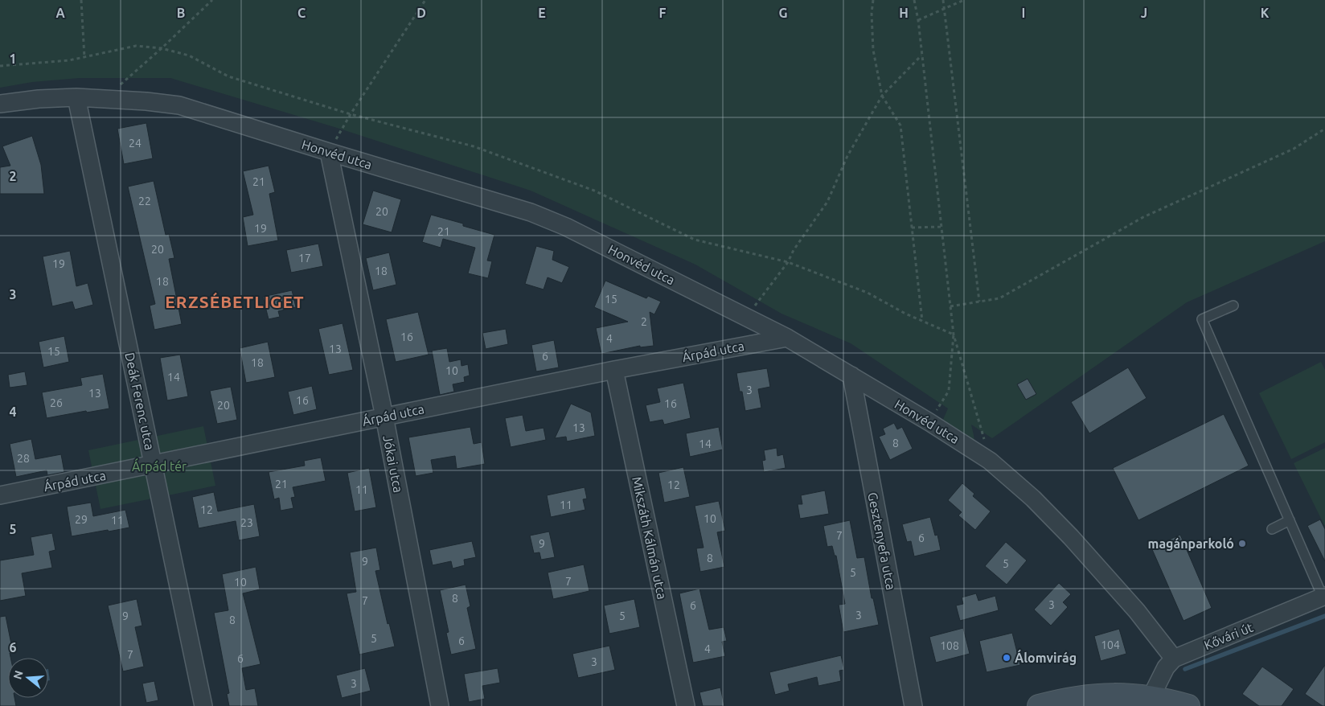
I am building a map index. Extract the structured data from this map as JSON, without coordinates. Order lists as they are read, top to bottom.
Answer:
{
  "streets": {
    "street": [
      "Honvéd utca",
      "Árpád utca",
      "Deák Ferenc utca",
      "Jókai utca",
      "Mikszáth Kálmán utca",
      "Gesztenyefa utca",
      "Kővári út"
    ]
  },
  "crossings": [
    ["Honvéd utca", "Árpád utca"],
    ["Honvéd utca", "Deák Ferenc utca"],
    ["Honvéd utca", "Jókai utca"],
    ["Honvéd utca", "Gesztenyefa utca"],
    ["Honvéd utca", "Kővári út"],
    ["Árpád utca", "Deák Ferenc utca"],
    ["Árpád utca", "Jókai utca"],
    ["Árpád utca", "Mikszáth Kálmán utca"]
  ],
  "districts": ["ERZSÉBETLIGET"],
  "parks": ["Árpád tér"],
  "places": ["magánparkoló", "Álomvirág"],
  "house_numbers": [
    "24",
    "21",
    "22",
    "20",
    "19",
    "21",
    "20",
    "17",
    "19",
    "18",
    "18",
    "15",
    "2",
    "16",
    "4",
    "13",
    "15",
    "6",
    "18",
    "10",
    "14",
    "3",
    "13",
    "16",
    "26",
    "16",
    "20",
    "13",
    "8",
    "14",
    "28",
    "21",
    "12",
    "11",
    "11",
    "12",
    "10",
    "29",
    "11",
    "23",
    "7",
    "6",
    "9",
    "8",
    "9",
    "5",
    "5",
    "7",
    "10",
    "8",
    "7",
    "3",
    "6",
    "3",
    "9",
    "5",
    "8",
    "5",
    "6",
    "104",
    "108",
    "4",
    "7",
    "6",
    "3",
    "3"
  ],
  "north": "left",
  "grid": {
    "columns": [
      "A",
      "B",
      "C",
      "D",
      "E",
      "F",
      "G",
      "H",
      "I",
      "J",
      "K"
    ],
    "rows": [
      "1",
      "2",
      "3",
      "4",
      "5",
      "6"
    ]
  }
}
